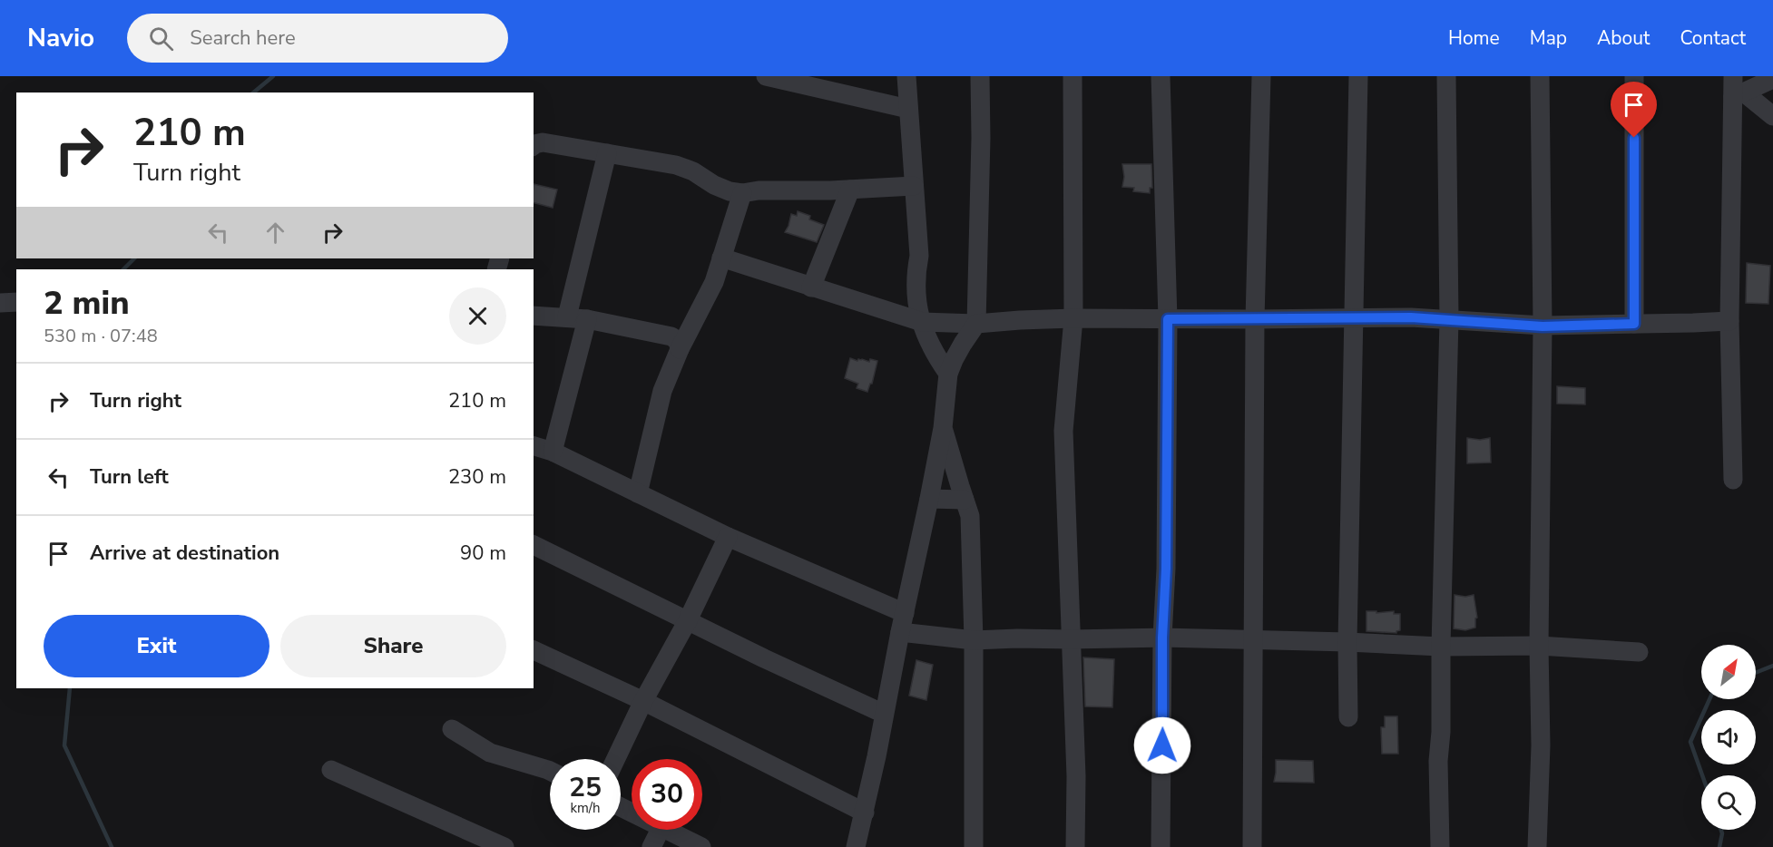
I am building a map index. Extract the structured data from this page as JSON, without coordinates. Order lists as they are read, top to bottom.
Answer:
{
  "north": "top right",
  "page": {
    "header": "Navio",
    "search": "Search here",
    "nav": [
      "Home",
      "Map",
      "About",
      "Contact"
    ],
    "turn": ["210 m", "Turn right"],
    "heading": ["2 min", "530 m · 07:48"],
    "list": [
      {
        "name": "Turn right",
        "value": "210 m"
      },
      {
        "name": "Turn left",
        "value": "230 m"
      },
      {
        "name": "Arrive at destination",
        "value": "90 m"
      }
    ],
    "buttons": ["Exit", "Share"],
    "speed": "25 km/h",
    "limit": "30"
  }
}
